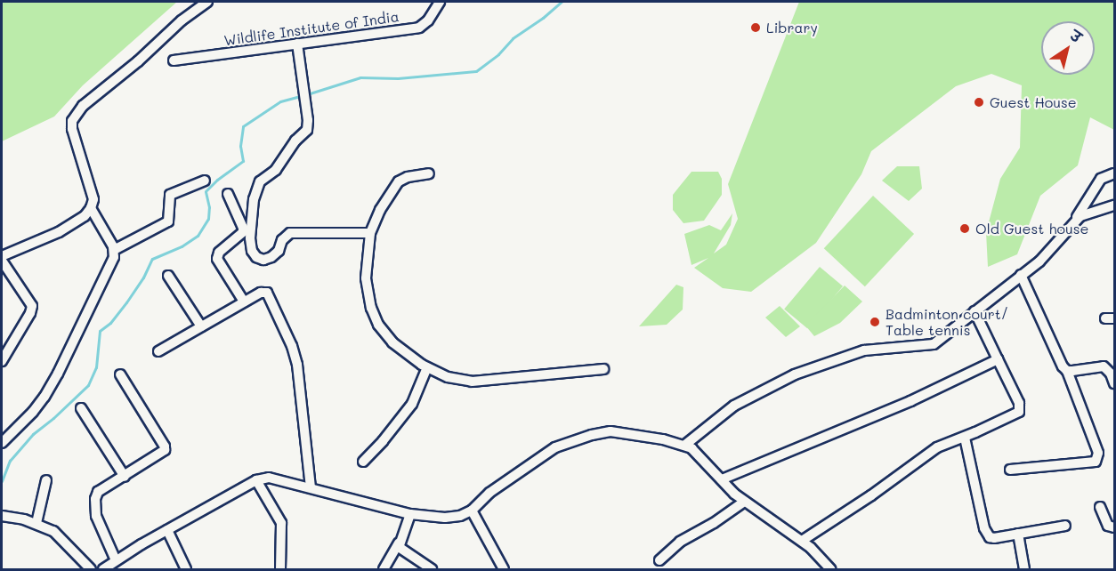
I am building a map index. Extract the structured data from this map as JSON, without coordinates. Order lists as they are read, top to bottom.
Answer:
{
  "streets": {
    "street": ["Wildlife Institute of India"]
  },
  "places": [
    "Library",
    "Guest House",
    "Old Guest house",
    "Badminton court/ Table tennis"
  ],
  "north": "top right"
}
